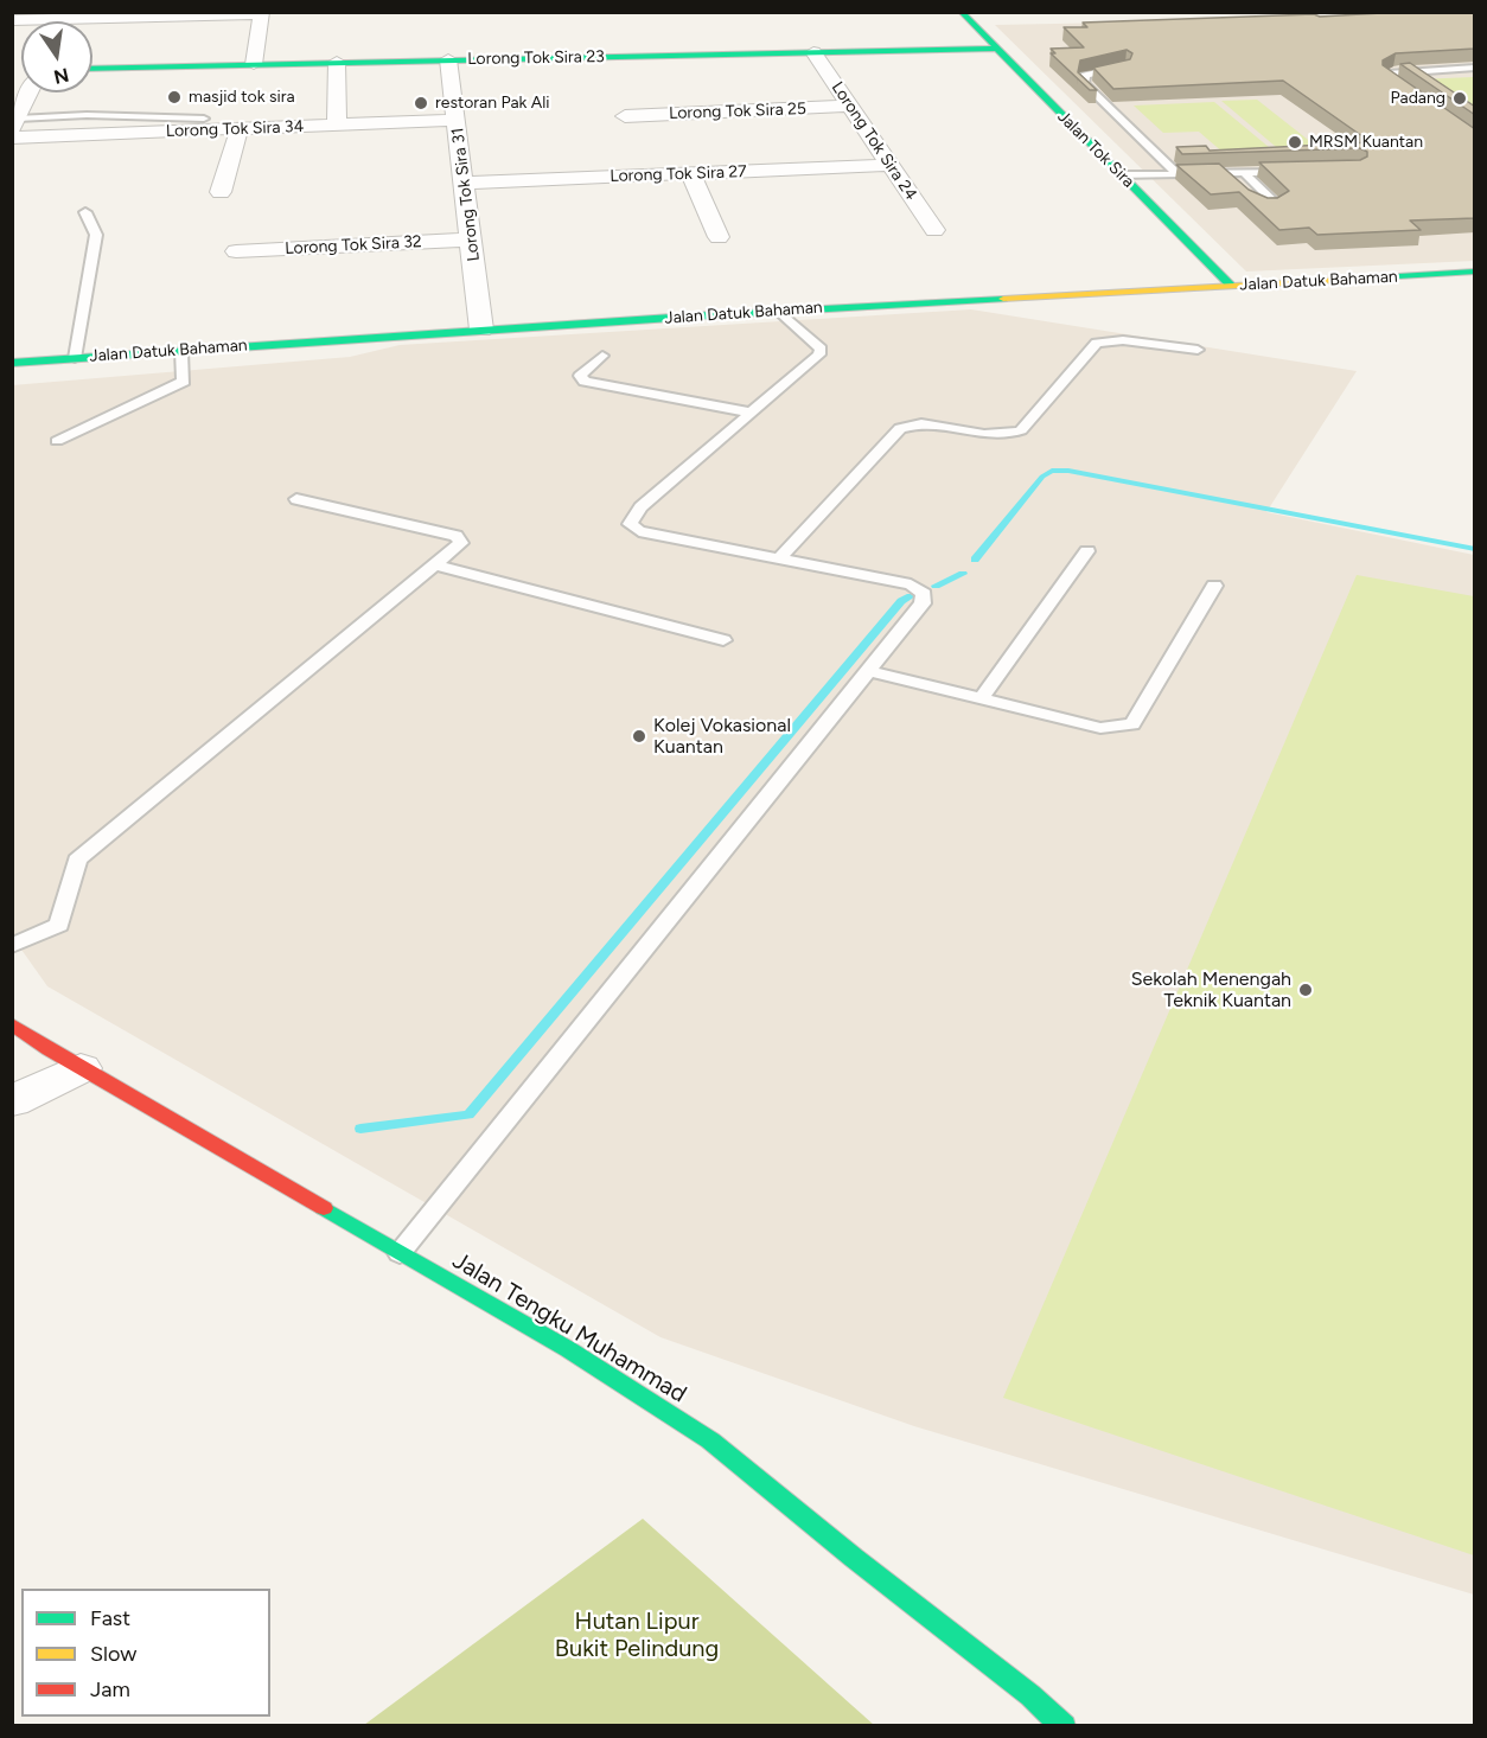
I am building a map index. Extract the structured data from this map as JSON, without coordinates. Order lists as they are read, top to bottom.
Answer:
{
  "streets": {
    "street": [
      "Lorong Tok Sira 23",
      "Lorong Tok Sira 25",
      "Lorong Tok Sira 34",
      "Lorong Tok Sira 24",
      "Jalan Tok Sira",
      "Lorong Tok Sira 27",
      "Lorong Tok Sira 31",
      "Lorong Tok Sira 32",
      "Jalan Datuk Bahaman",
      "Jalan Tengku Muhammad"
    ]
  },
  "crossings": [
    ["Lorong Tok Sira 23", "Lorong Tok Sira 24"],
    ["Lorong Tok Sira 23", "Jalan Tok Sira"],
    ["Lorong Tok Sira 23", "Lorong Tok Sira 31"],
    ["Lorong Tok Sira 25", "Lorong Tok Sira 24"],
    ["Lorong Tok Sira 34", "Lorong Tok Sira 31"],
    ["Lorong Tok Sira 24", "Lorong Tok Sira 27"],
    ["Jalan Tok Sira", "Jalan Datuk Bahaman"],
    ["Lorong Tok Sira 27", "Lorong Tok Sira 31"],
    ["Lorong Tok Sira 31", "Lorong Tok Sira 32"],
    ["Lorong Tok Sira 31", "Jalan Datuk Bahaman"]
  ],
  "parks": ["Hutan Lipur Bukit Pelindung"],
  "places": [
    "masjid tok sira",
    "Padang",
    "restoran Pak Ali",
    "MRSM Kuantan",
    "Kolej Vokasional Kuantan",
    "Sekolah Menengah Teknik Kuantan"
  ],
  "legend": ["Fast", "Slow", "Jam"],
  "north": "bottom"
}
